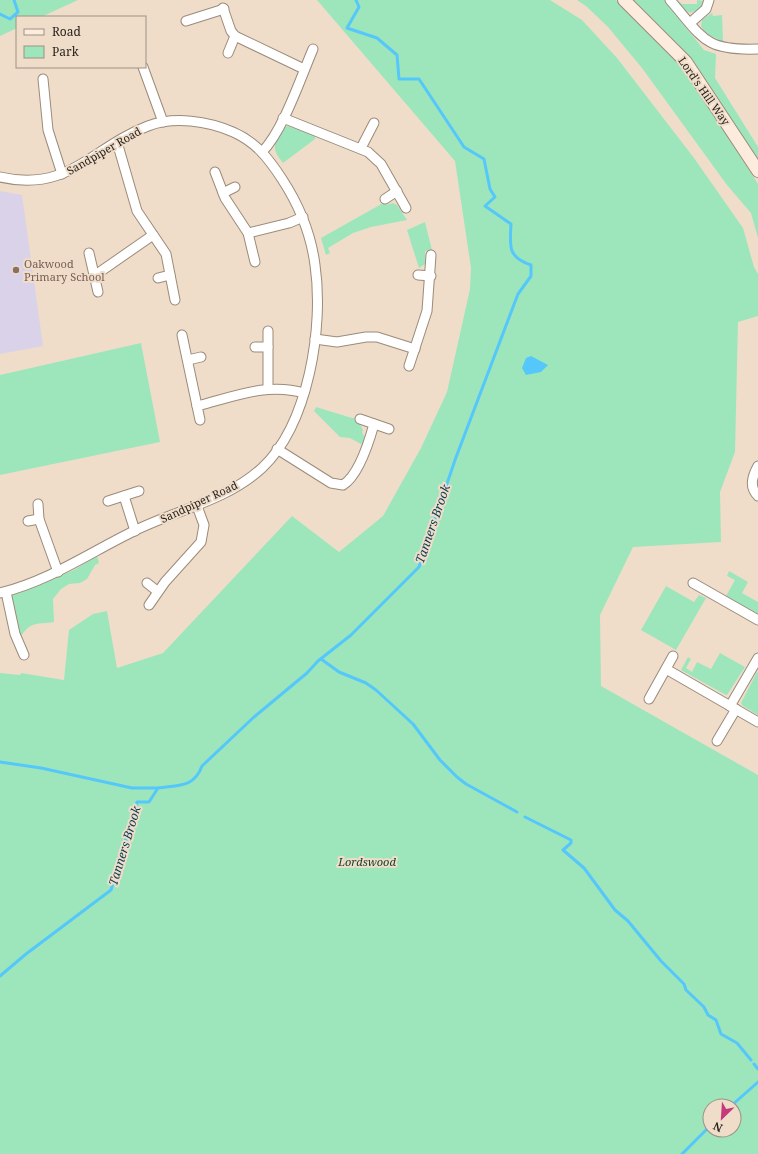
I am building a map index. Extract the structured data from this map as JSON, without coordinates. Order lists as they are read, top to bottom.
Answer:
{
  "streets": {
    "street": ["Lord's Hill Way", "Sandpiper Road"]
  },
  "water": ["Tanners Brook"],
  "parks": ["Lordswood"],
  "places": ["Oakwood Primary School"],
  "legend": ["Road", "Park"],
  "north": "bottom left"
}
